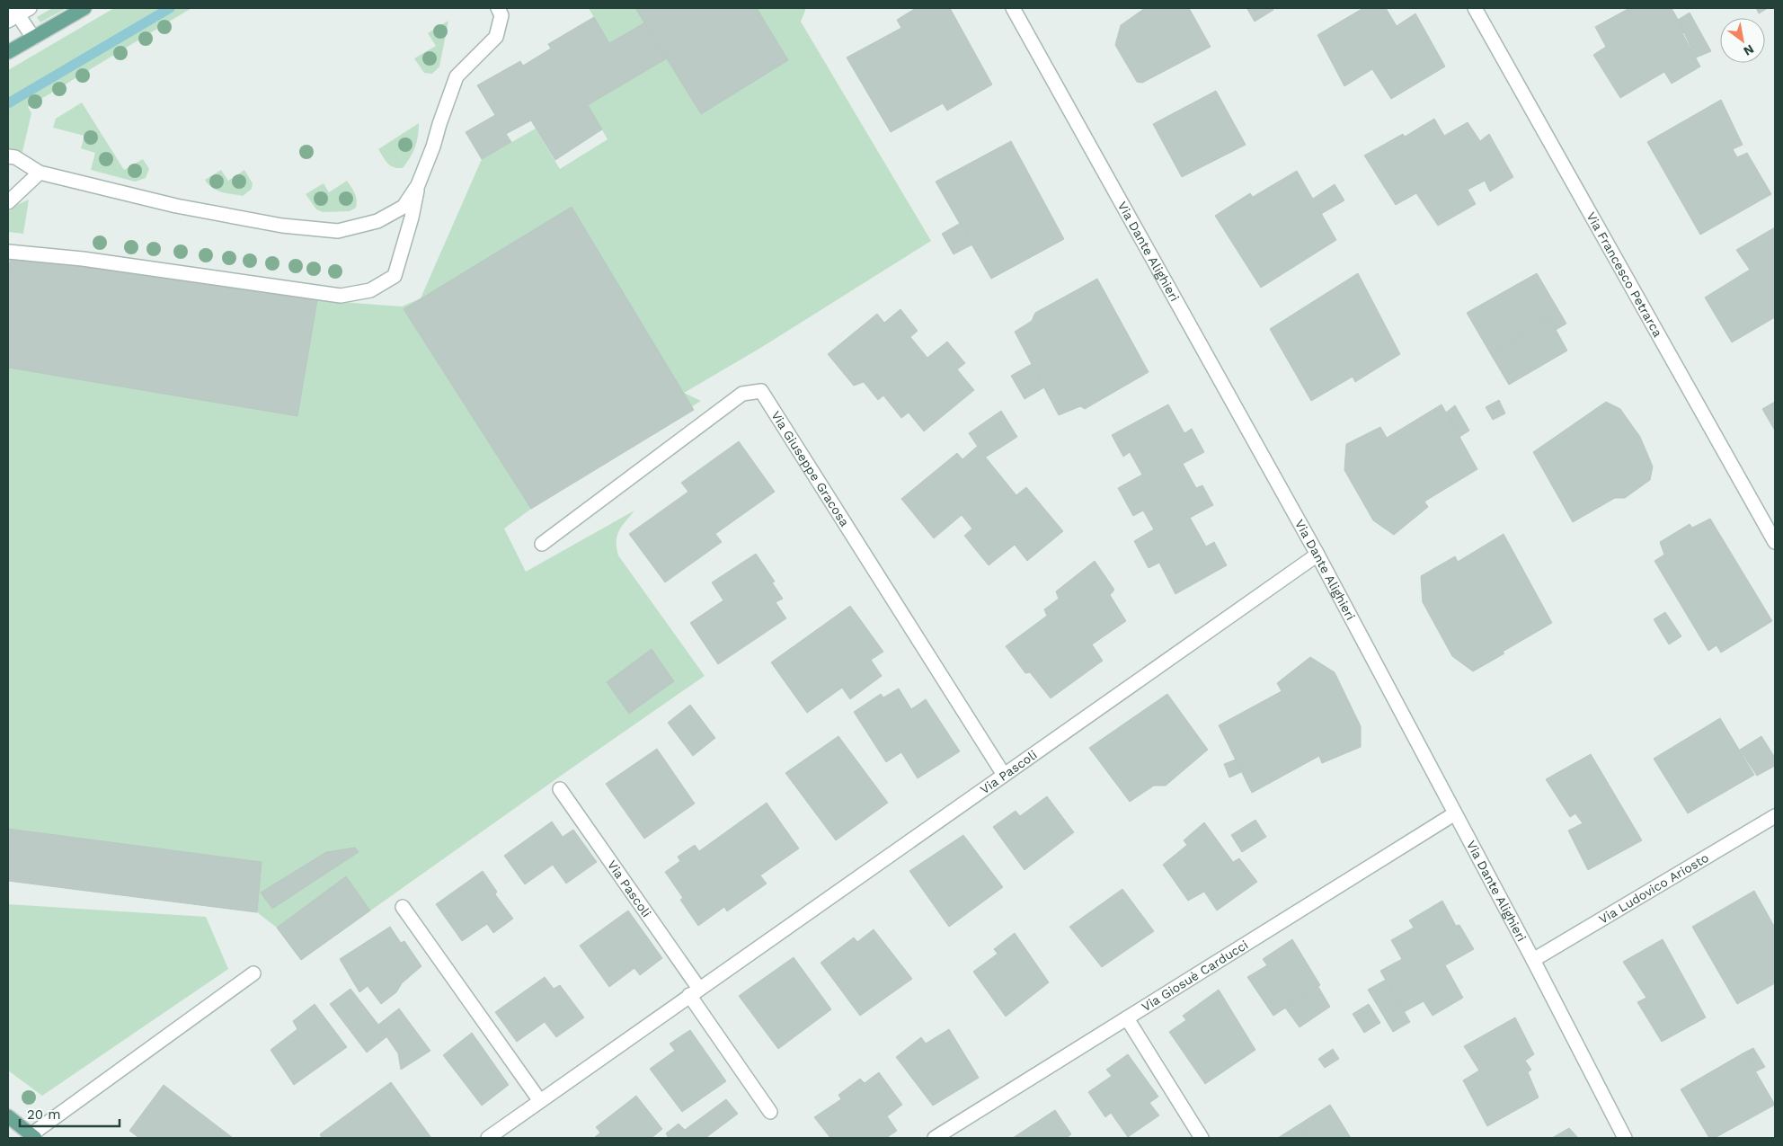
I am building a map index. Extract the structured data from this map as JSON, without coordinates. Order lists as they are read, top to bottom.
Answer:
{
  "streets": {
    "street": [
      "Via Dante Alighieri",
      "Via Francesco Petrarca",
      "Via Giuseppe Gracosa",
      "Via Pascoli",
      "Via Ludovico Ariosto",
      "Via Giosuè Carducci"
    ]
  },
  "crossings": [
    ["Via Dante Alighieri", "Via Pascoli"],
    ["Via Dante Alighieri", "Via Ludovico Ariosto"],
    ["Via Dante Alighieri", "Via Giosuè Carducci"],
    ["Via Giuseppe Gracosa", "Via Pascoli"]
  ],
  "scale_bar": "20 m",
  "north": "bottom right"
}
